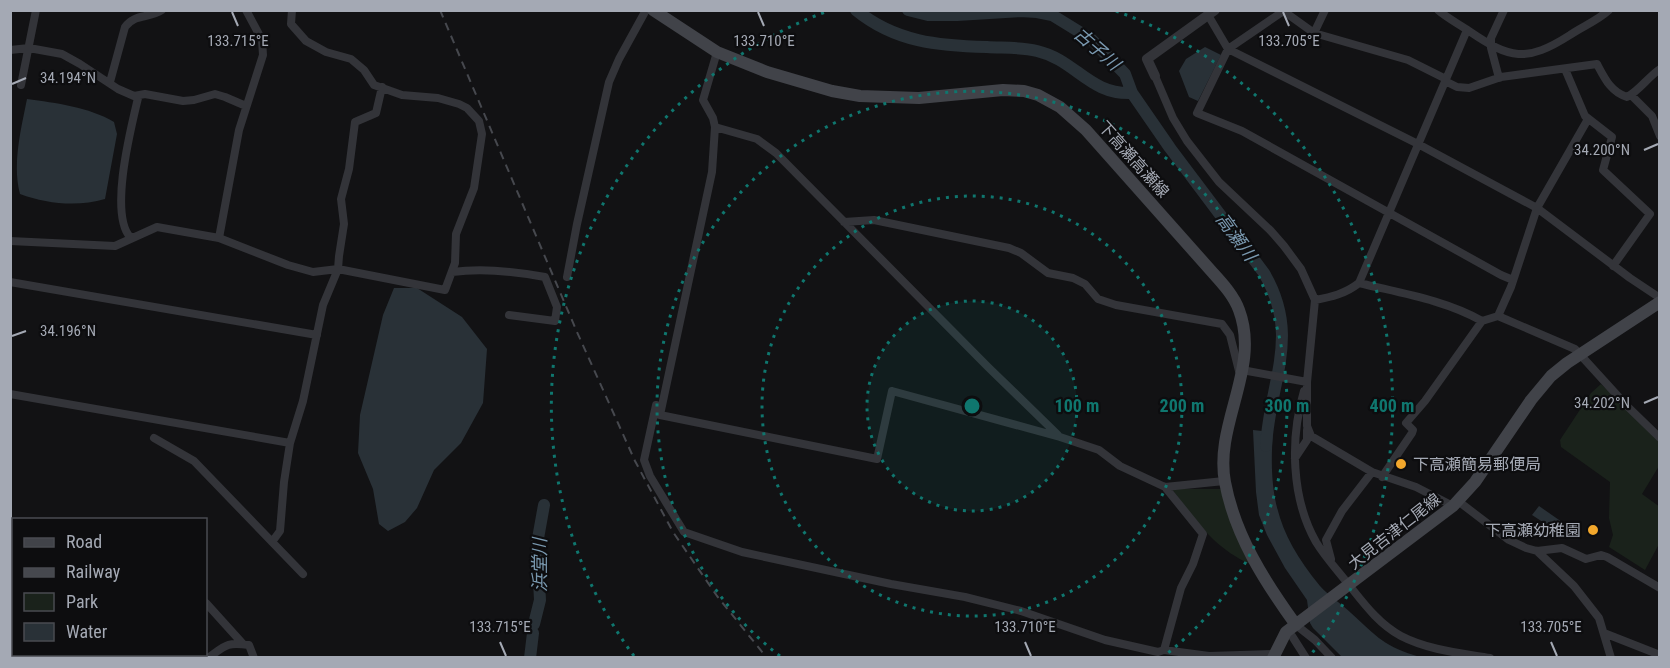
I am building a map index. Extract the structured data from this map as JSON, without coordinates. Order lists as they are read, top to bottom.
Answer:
{
  "streets": {
    "main road": ["下高瀬高瀬線", "大見吉津仁尾線"]
  },
  "crossings": [
    ["下高瀬高瀬線", "大見吉津仁尾線"]
  ],
  "water": ["古子川", "高瀬川", "浜堂川"],
  "places": ["下高瀬簡易郵便局", "下高瀬幼稚園"],
  "legend": [
    "Road",
    "Railway",
    "Park",
    "Water"
  ],
  "coordinates": [
    "133.715°E",
    "133.710°E",
    "133.705°E",
    "34.194°N",
    "34.200°N",
    "34.196°N",
    "34.202°N"
  ],
  "rings": [
    "100 m",
    "200 m",
    "300 m",
    "400 m"
  ]
}
